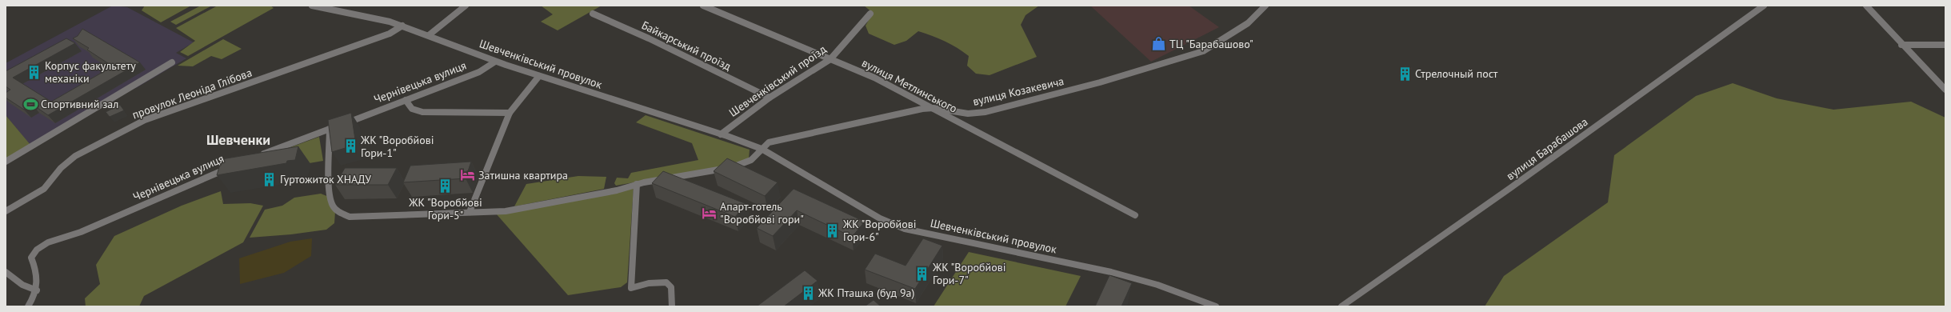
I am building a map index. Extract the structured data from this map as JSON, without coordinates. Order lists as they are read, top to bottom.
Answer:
{
  "streets": {
    "street": [
      "Байкарський проїзд",
      "Шевченківський провулок",
      "Шевченківський проїзд",
      "Чернівецька вулиця",
      "вулиця Метлинського",
      "вулиця Козакевича",
      "провулок Леоніда Глібова",
      "вулиця Барабашова"
    ]
  },
  "crossings": [
    ["Байкарський проїзд", "Шевченківський проїзд"],
    ["Шевченківський провулок", "Шевченківський проїзд"],
    ["Шевченківський провулок", "Чернівецька вулиця"],
    ["Шевченківський провулок", "вулиця Козакевича"],
    ["Шевченківський провулок", "провулок Леоніда Глібова"],
    ["Шевченківський проїзд", "вулиця Метлинського"],
    ["вулиця Метлинського", "вулиця Козакевича"]
  ],
  "districts": ["Шевченки"],
  "places": {
    "shop": ["ТЦ \"Барабашово\""],
    "building": [
      "Корпус факультету механіки",
      "Стрелочный пост",
      "ЖК \"Воробйові Гори-1\"",
      "Гуртожиток ХНАДУ",
      "ЖК \"Воробйові Гори-5\"",
      "ЖК \"Воробйові Гори-6\"",
      "ЖК \"Воробйові Гори-7\"",
      "ЖК Пташка (буд 9а)"
    ],
    "sports": ["Спортивний зал"],
    "hotel": ["Затишна квартира", "Апарт-готель \"Воробйові гори\""]
  }
}
